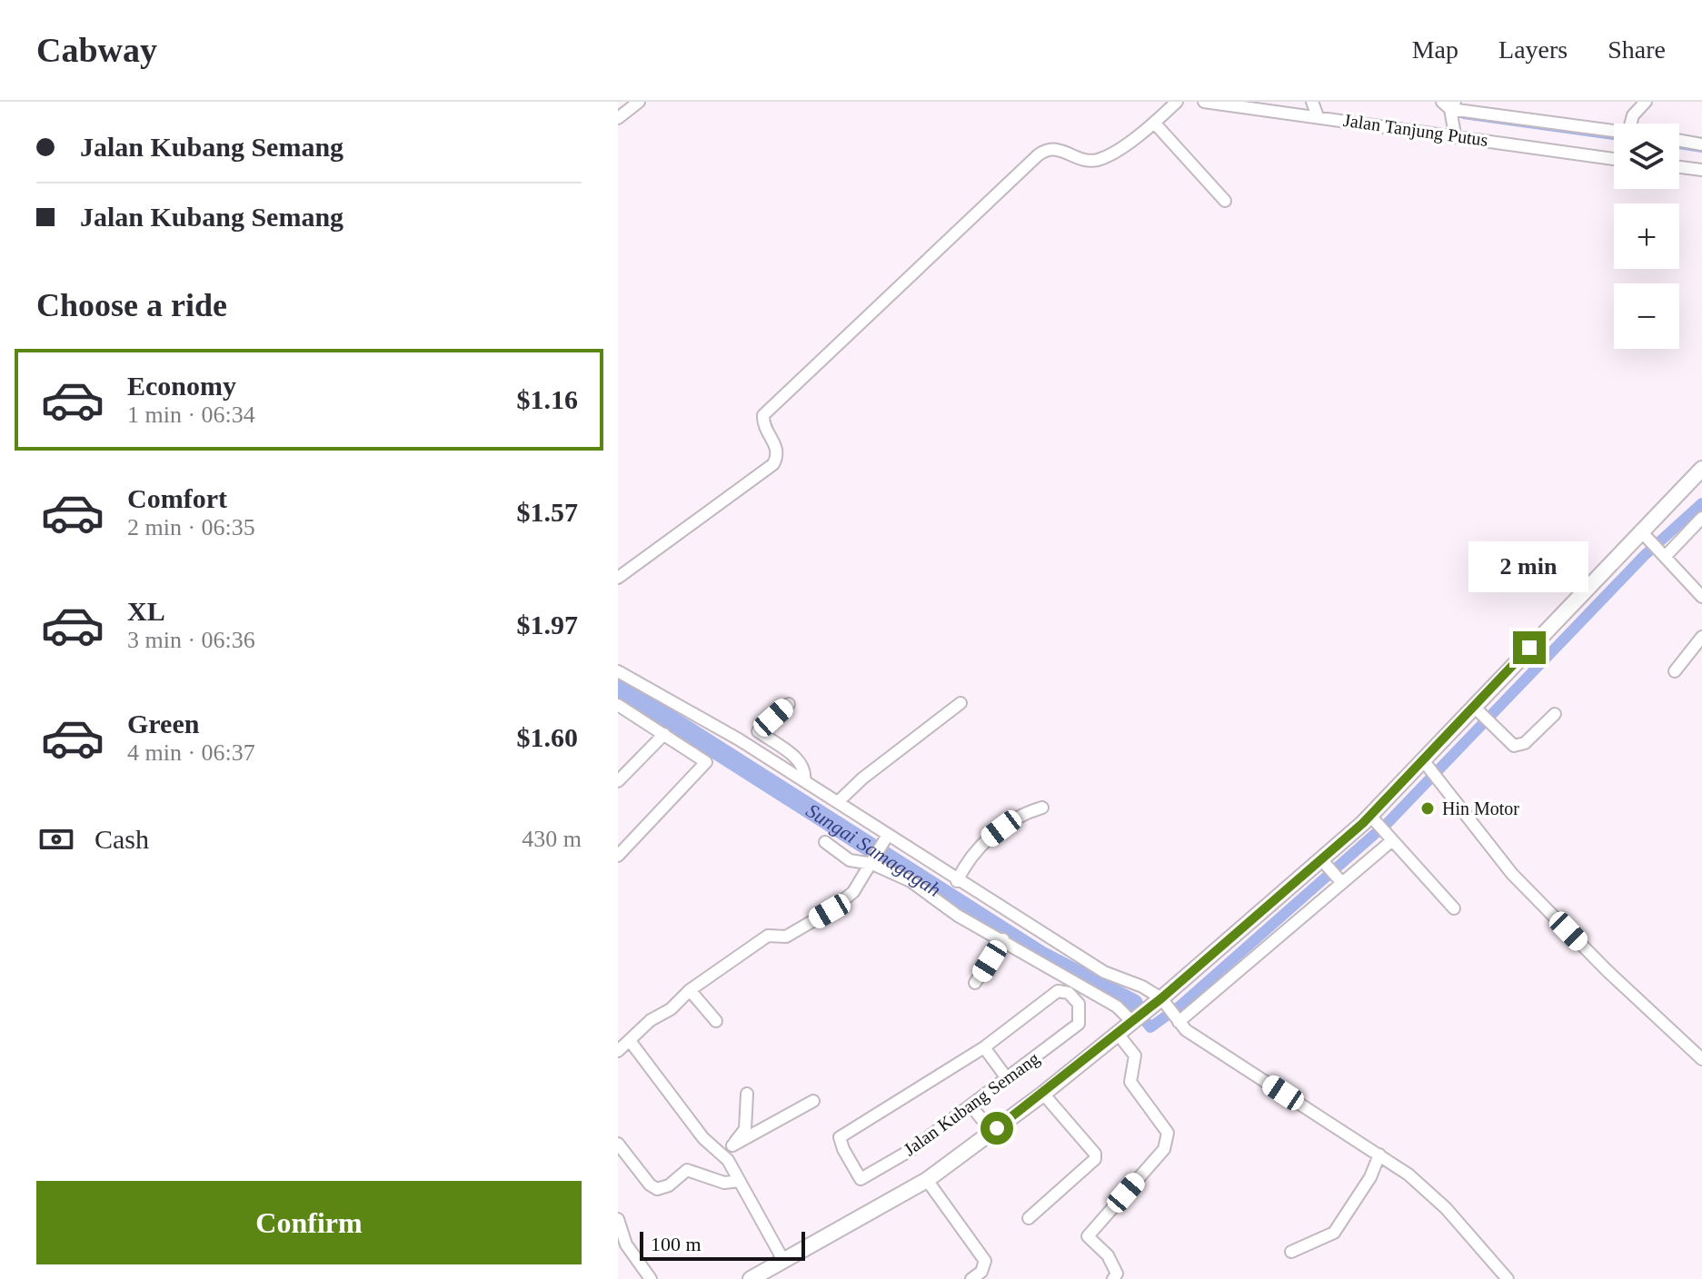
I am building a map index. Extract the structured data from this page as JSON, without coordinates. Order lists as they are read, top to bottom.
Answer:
{
  "streets": {
    "main road": ["Jalan Kubang Semang"],
    "street": ["Jalan Tanjung Putus"]
  },
  "water": ["Sungai Samagagah"],
  "places": ["Hin Motor"],
  "scale_bar": "100 m",
  "page": {
    "header": "Cabway",
    "nav": ["Map", "Layers", "Share"],
    "banner": ["Jalan Kubang Semang", "Jalan Kubang Semang"],
    "map_buttons": ["+", "−"],
    "heading": "Choose a ride",
    "list": [
      {
        "name": "Economy",
        "note": "1 min · 06:34",
        "value": "$1.16"
      },
      {
        "name": "Comfort",
        "note": "2 min · 06:35",
        "value": "$1.57"
      },
      {
        "name": "XL",
        "note": "3 min · 06:36",
        "value": "$1.97"
      },
      {
        "name": "Green",
        "note": "4 min · 06:37",
        "value": "$1.60"
      }
    ],
    "bubble": "2 min",
    "pay": ["Cash", "430 m"],
    "buttons": "Confirm",
    "scale": "100 m"
  }
}
